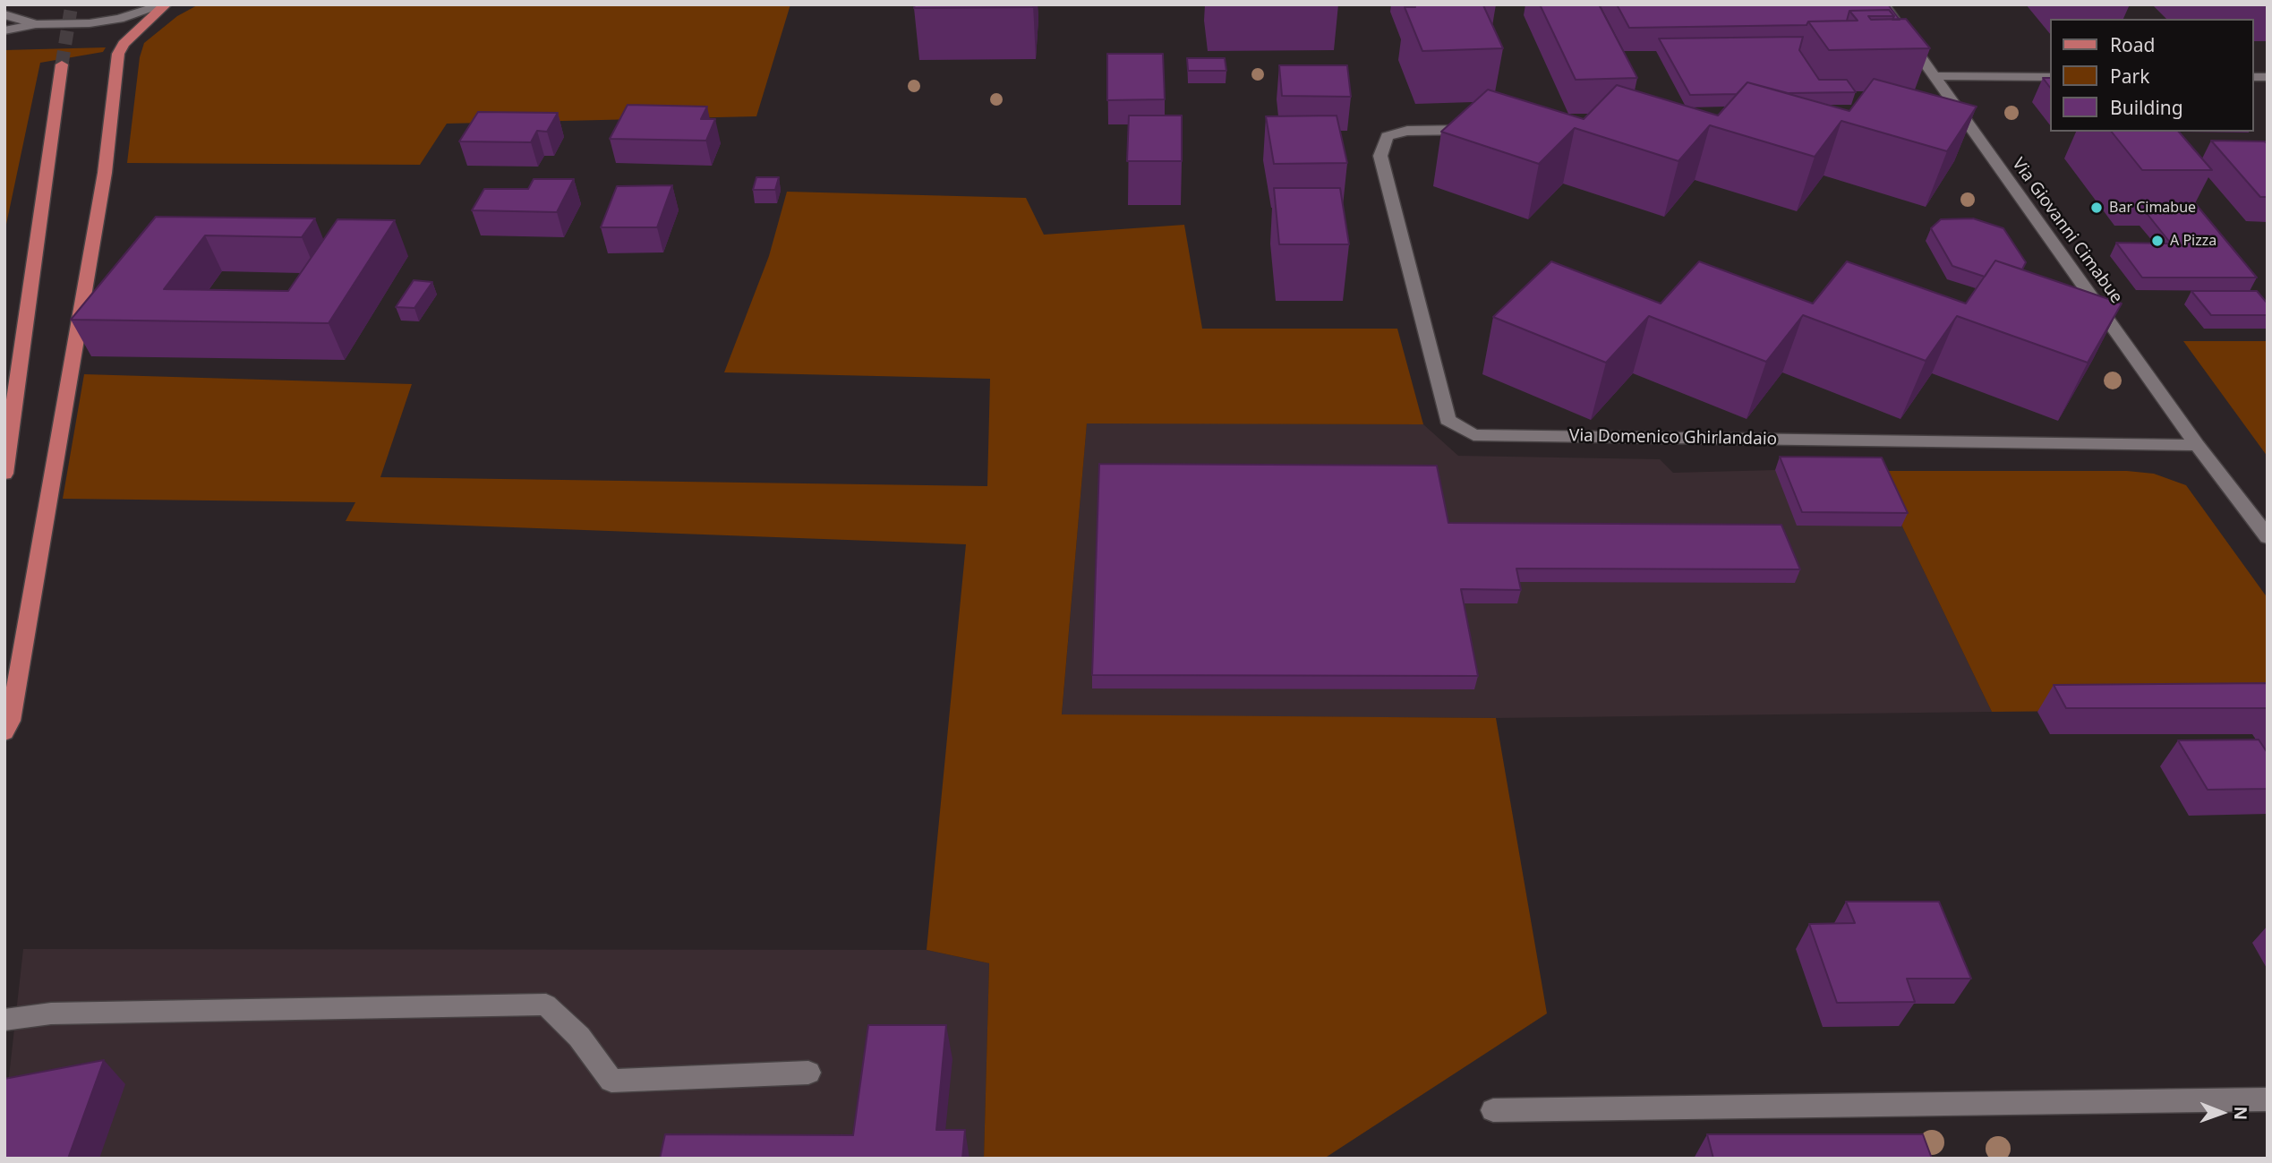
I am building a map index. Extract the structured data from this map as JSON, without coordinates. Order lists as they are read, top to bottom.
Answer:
{
  "streets": {
    "street": ["Via Giovanni Cimabue", "Via Domenico Ghirlandaio"]
  },
  "crossings": [
    ["Via Giovanni Cimabue", "Via Domenico Ghirlandaio"]
  ],
  "places": ["Bar Cimabue", "A Pizza"],
  "legend": ["Road", "Park", "Building"],
  "north": "right"
}
